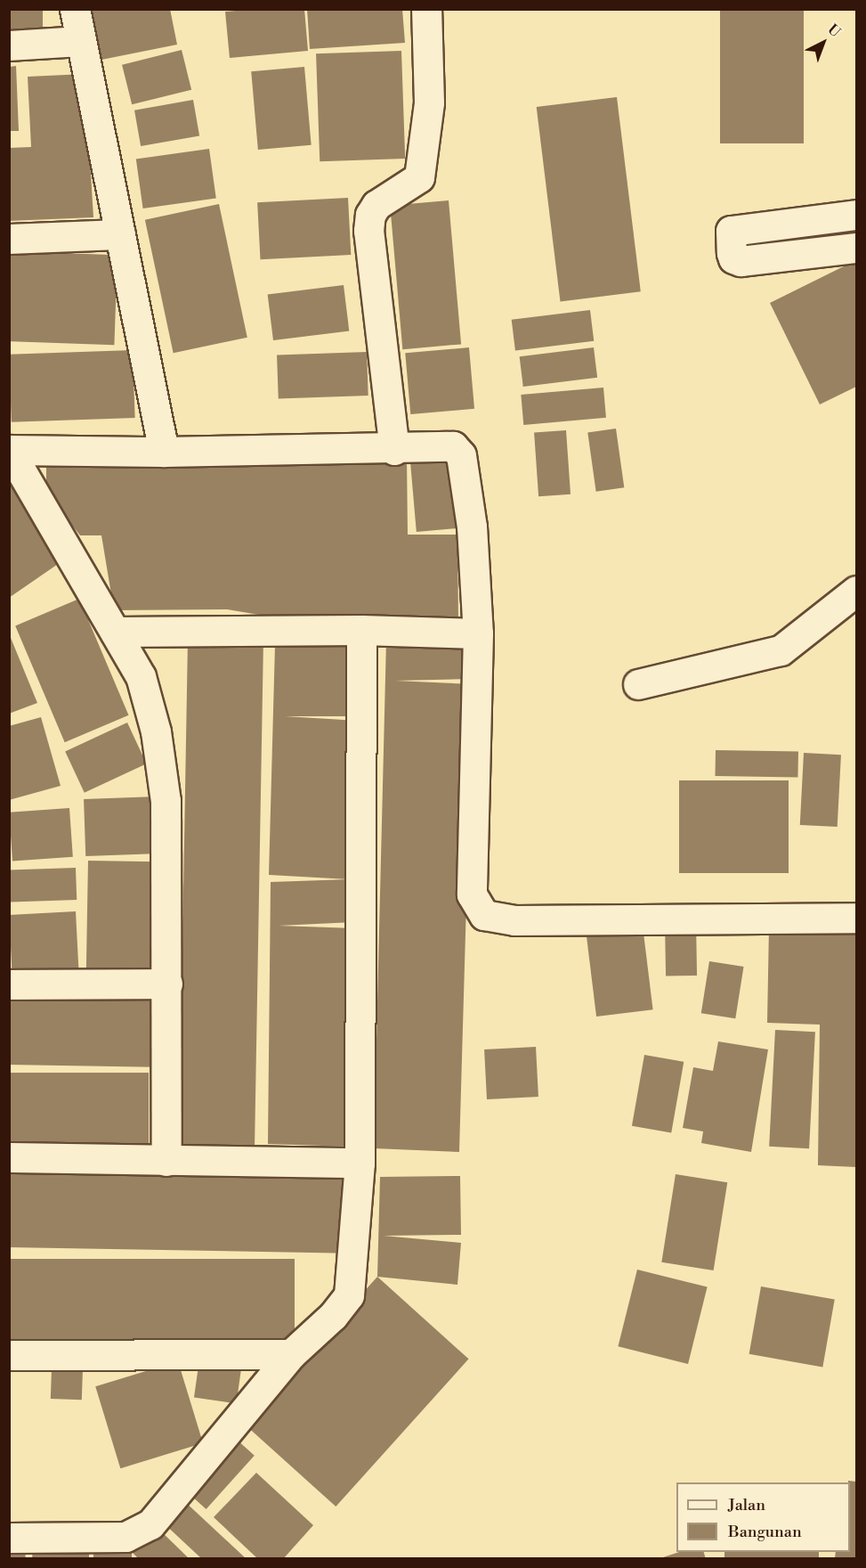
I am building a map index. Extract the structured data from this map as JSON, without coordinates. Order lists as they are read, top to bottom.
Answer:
{
  "legend": ["Jalan", "Bangunan"],
  "north": "top right"
}
